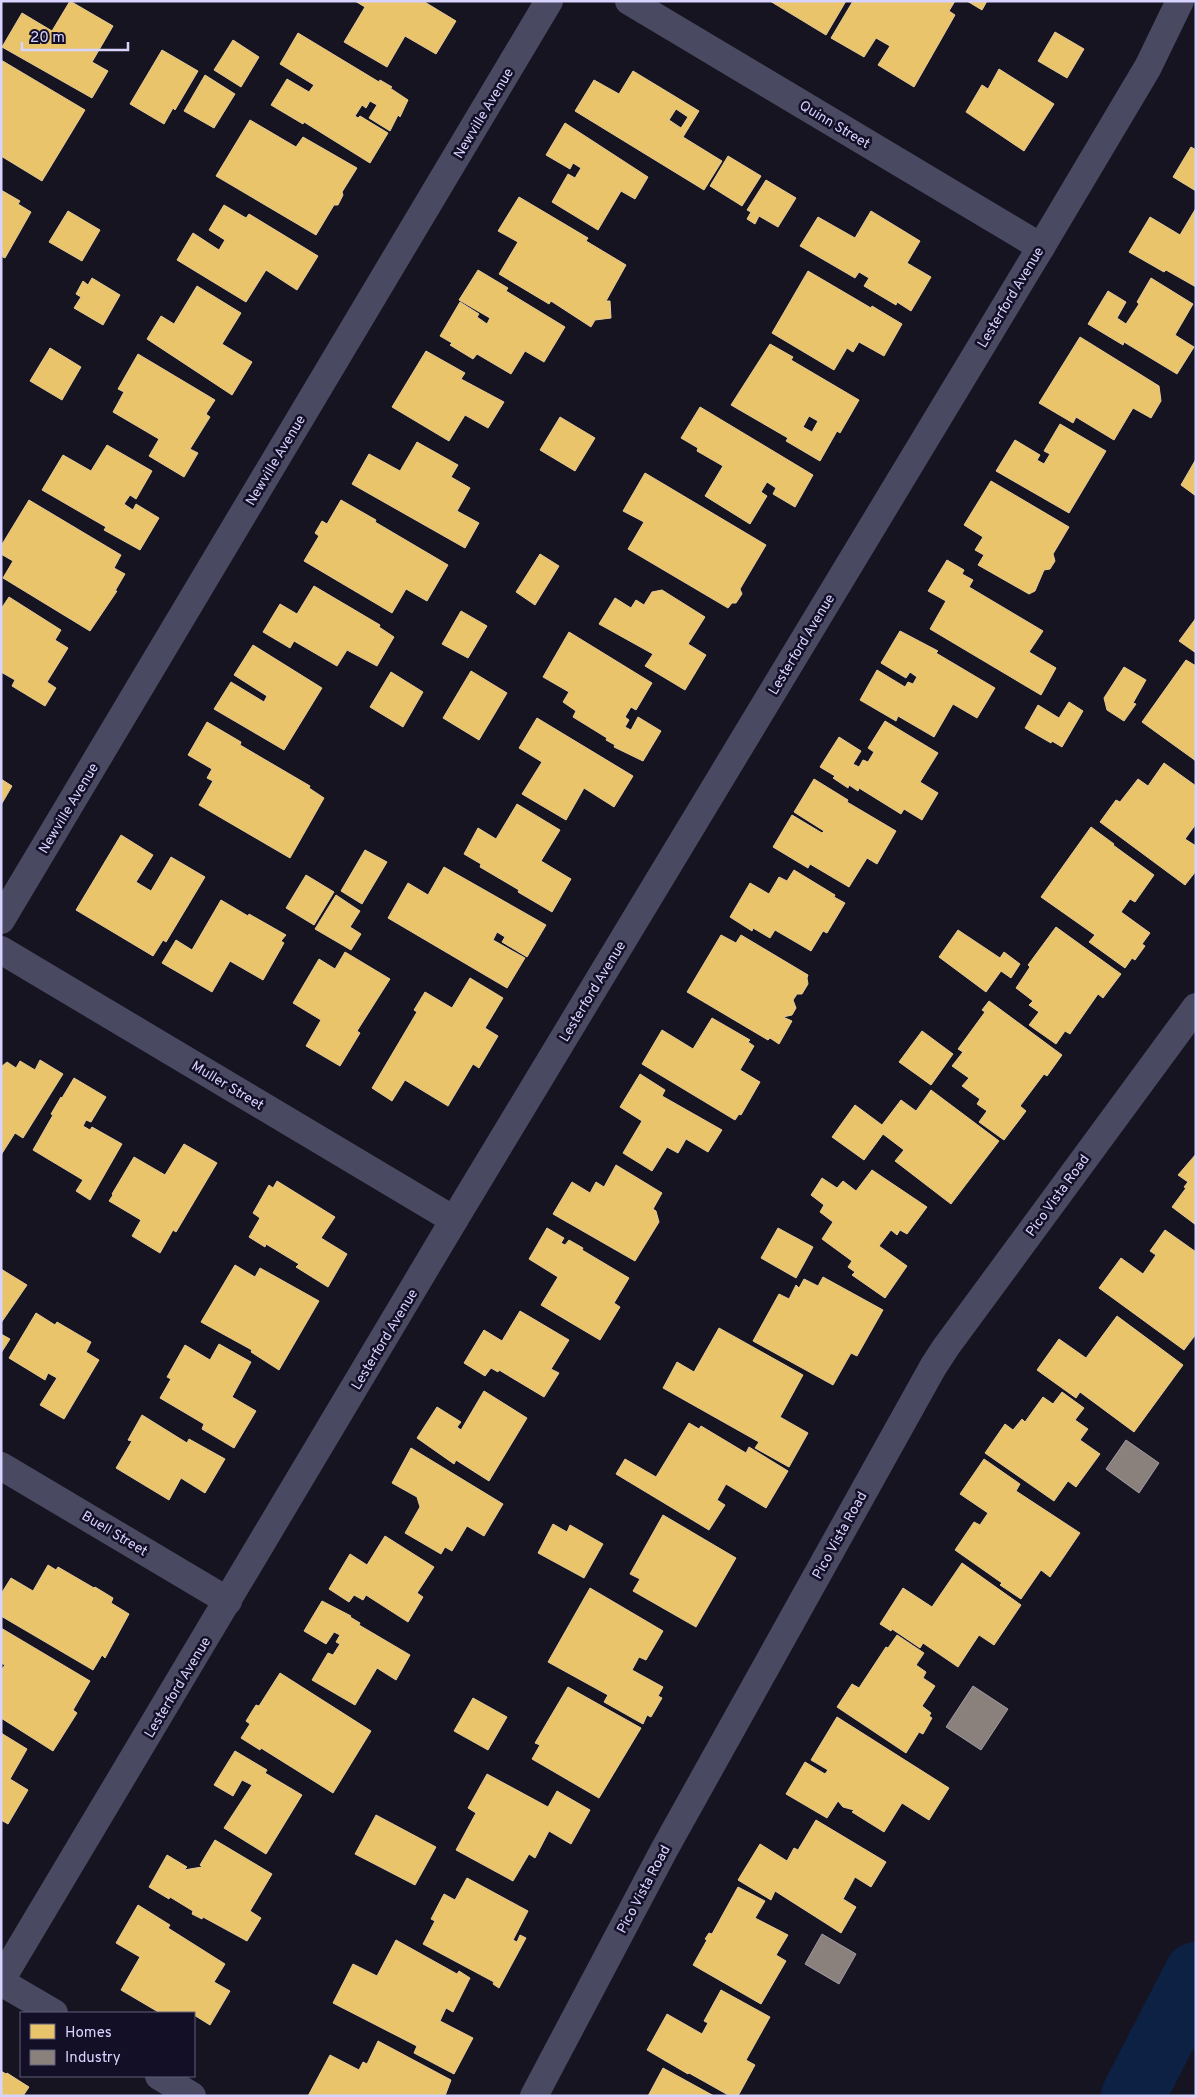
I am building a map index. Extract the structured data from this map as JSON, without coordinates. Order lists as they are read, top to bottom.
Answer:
{
  "streets": {
    "street": [
      "Newville Avenue",
      "Quinn Street",
      "Lesterford Avenue",
      "Muller Street",
      "Pico Vista Road",
      "Buell Street"
    ]
  },
  "crossings": [
    ["Quinn Street", "Lesterford Avenue"],
    ["Lesterford Avenue", "Muller Street"],
    ["Lesterford Avenue", "Buell Street"]
  ],
  "legend": ["Homes", "Industry"],
  "scale_bar": "20 m"
}
